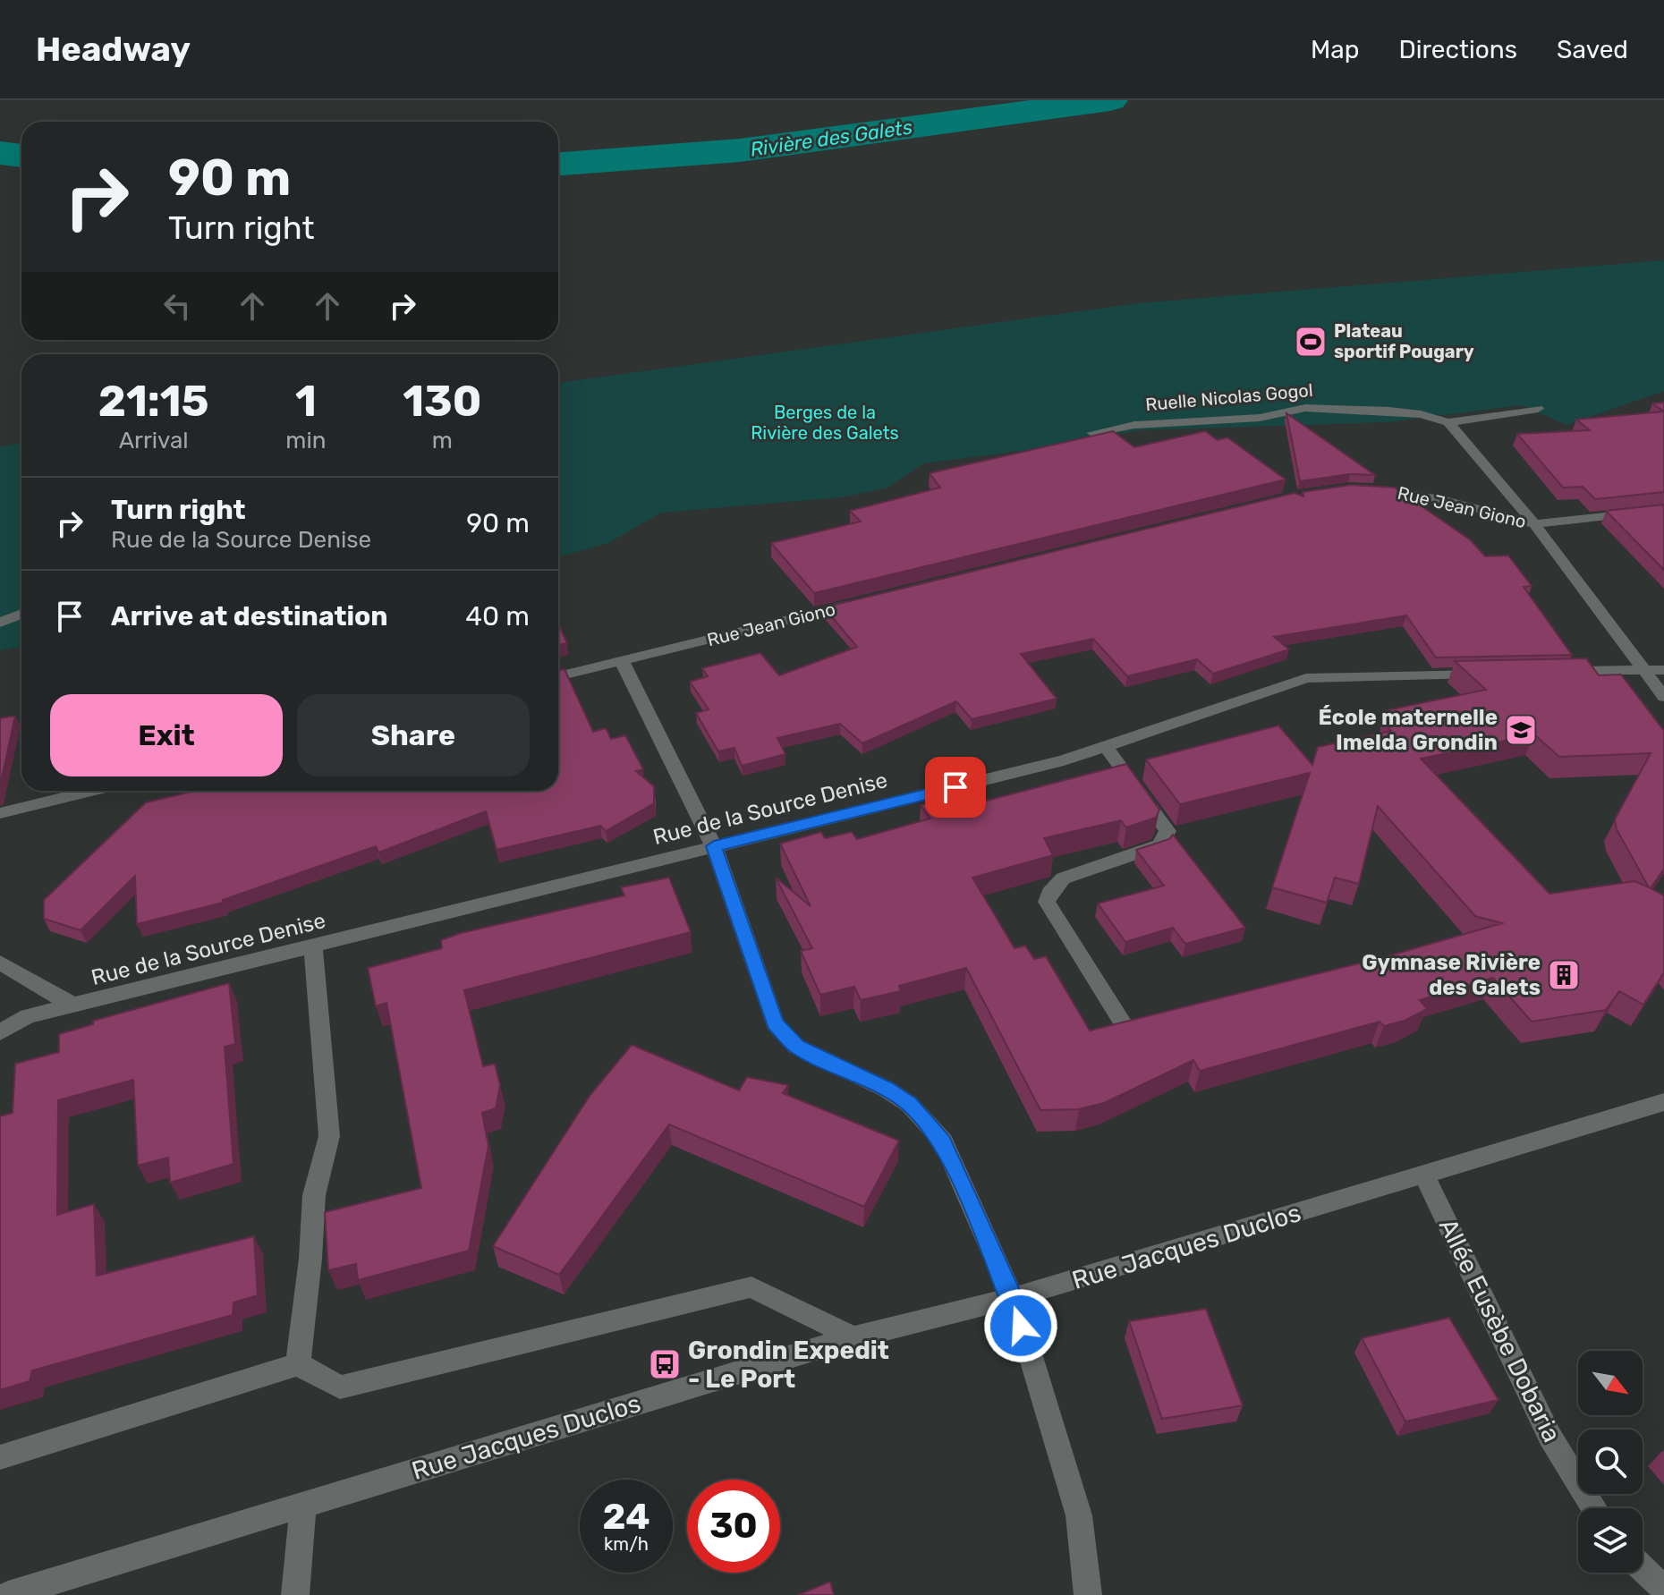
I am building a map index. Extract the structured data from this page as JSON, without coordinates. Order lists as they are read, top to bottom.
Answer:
{
  "streets": {
    "street": [
      "Ruelle Nicolas Gogol",
      "Rue Jean Giono",
      "Rue de la Source Denise",
      "Rue Jacques Duclos",
      "Allée Eusèbe Dobaria"
    ]
  },
  "crossings": [
    ["Rue Jacques Duclos", "Allée Eusèbe Dobaria"]
  ],
  "water": ["Rivière des Galets"],
  "parks": ["Berges de la Rivière des Galets"],
  "places": {
    "sports": ["Plateau sportif Pougary"],
    "school or university": ["École maternelle Imelda Grondin"],
    "building": ["Gymnase Rivière des Galets"],
    "bus stop": ["Grondin Expedit - Le Port"]
  },
  "north": "bottom right",
  "page": {
    "header": "Headway",
    "nav": ["Map", "Directions", "Saved"],
    "turn": ["90 m", "Turn right"],
    "eta": [
      "21:15",
      "Arrival",
      "1",
      "min",
      "130",
      "m"
    ],
    "list": [
      {
        "name": "Turn right",
        "note": "Rue de la Source Denise",
        "value": "90 m"
      },
      {
        "name": "Arrive at destination",
        "value": "40 m"
      }
    ],
    "buttons": ["Exit", "Share"],
    "speed": "24 km/h",
    "limit": "30"
  }
}
